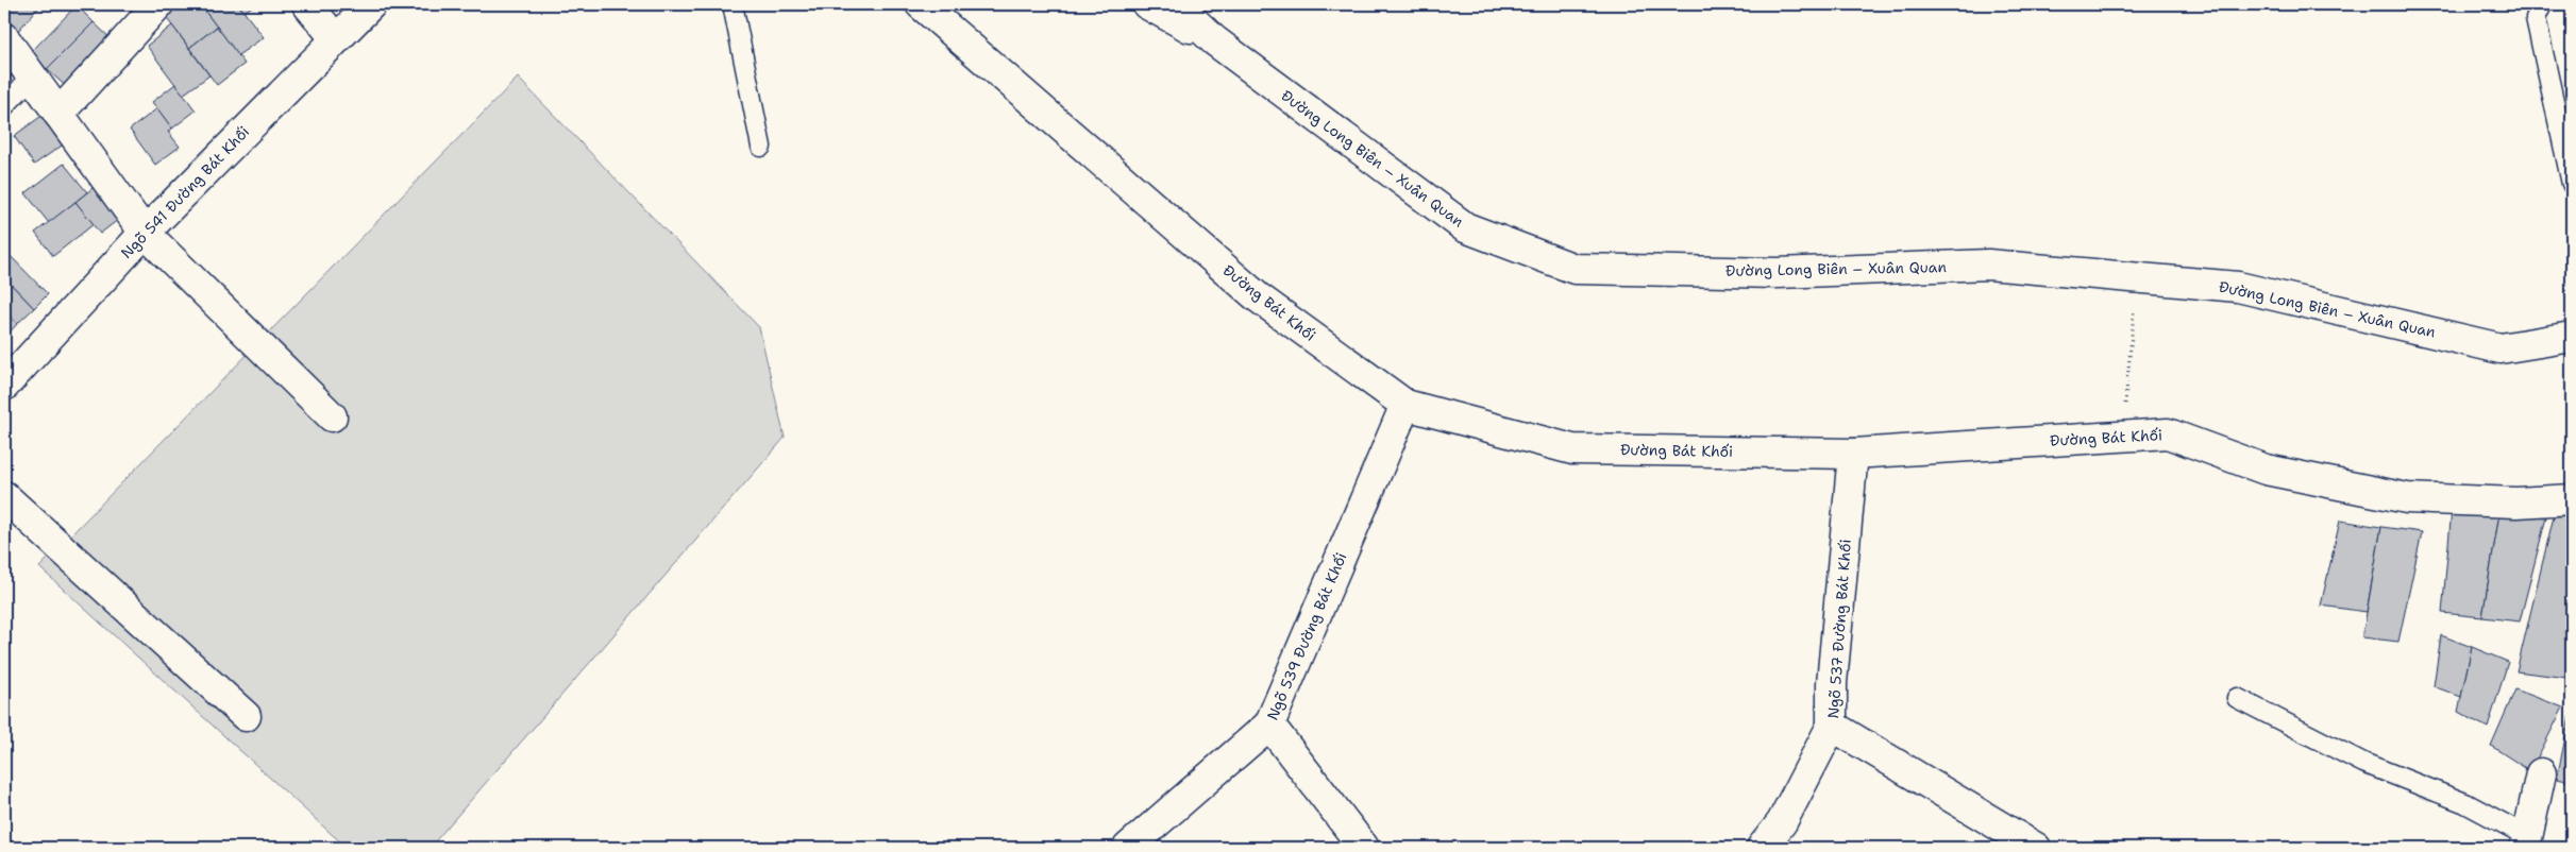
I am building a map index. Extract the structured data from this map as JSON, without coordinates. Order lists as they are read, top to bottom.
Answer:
{
  "streets": {
    "street": [
      "Đường Long Biên – Xuân Quan",
      "Ngõ 541 Đường Bát Khối",
      "Đường Bát Khối",
      "Ngõ 537 Đường Bát Khối",
      "Ngõ 539 Đường Bát Khối"
    ]
  },
  "crossings": [
    ["Đường Bát Khối", "Ngõ 537 Đường Bát Khối"],
    ["Đường Bát Khối", "Ngõ 539 Đường Bát Khối"]
  ]
}
